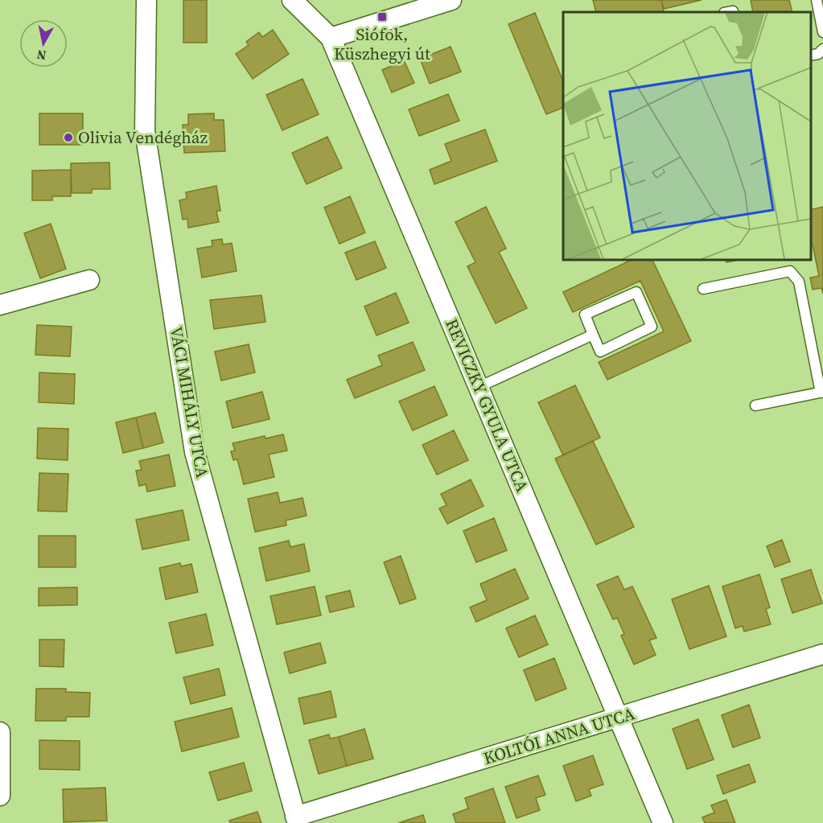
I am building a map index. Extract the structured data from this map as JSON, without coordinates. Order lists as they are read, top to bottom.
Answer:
{
  "streets": {
    "street": ["VÁCI MIHÁLY UTCA", "REVICZKY GYULA UTCA", "KOLTÓI ANNA UTCA"]
  },
  "crossings": [
    ["VÁCI MIHÁLY UTCA", "KOLTÓI ANNA UTCA"],
    ["REVICZKY GYULA UTCA", "KOLTÓI ANNA UTCA"]
  ],
  "places": {
    "transit": ["Siófok, Küszhegyi út"],
    "other": ["Olivia Vendégház"]
  },
  "north": "bottom"
}
